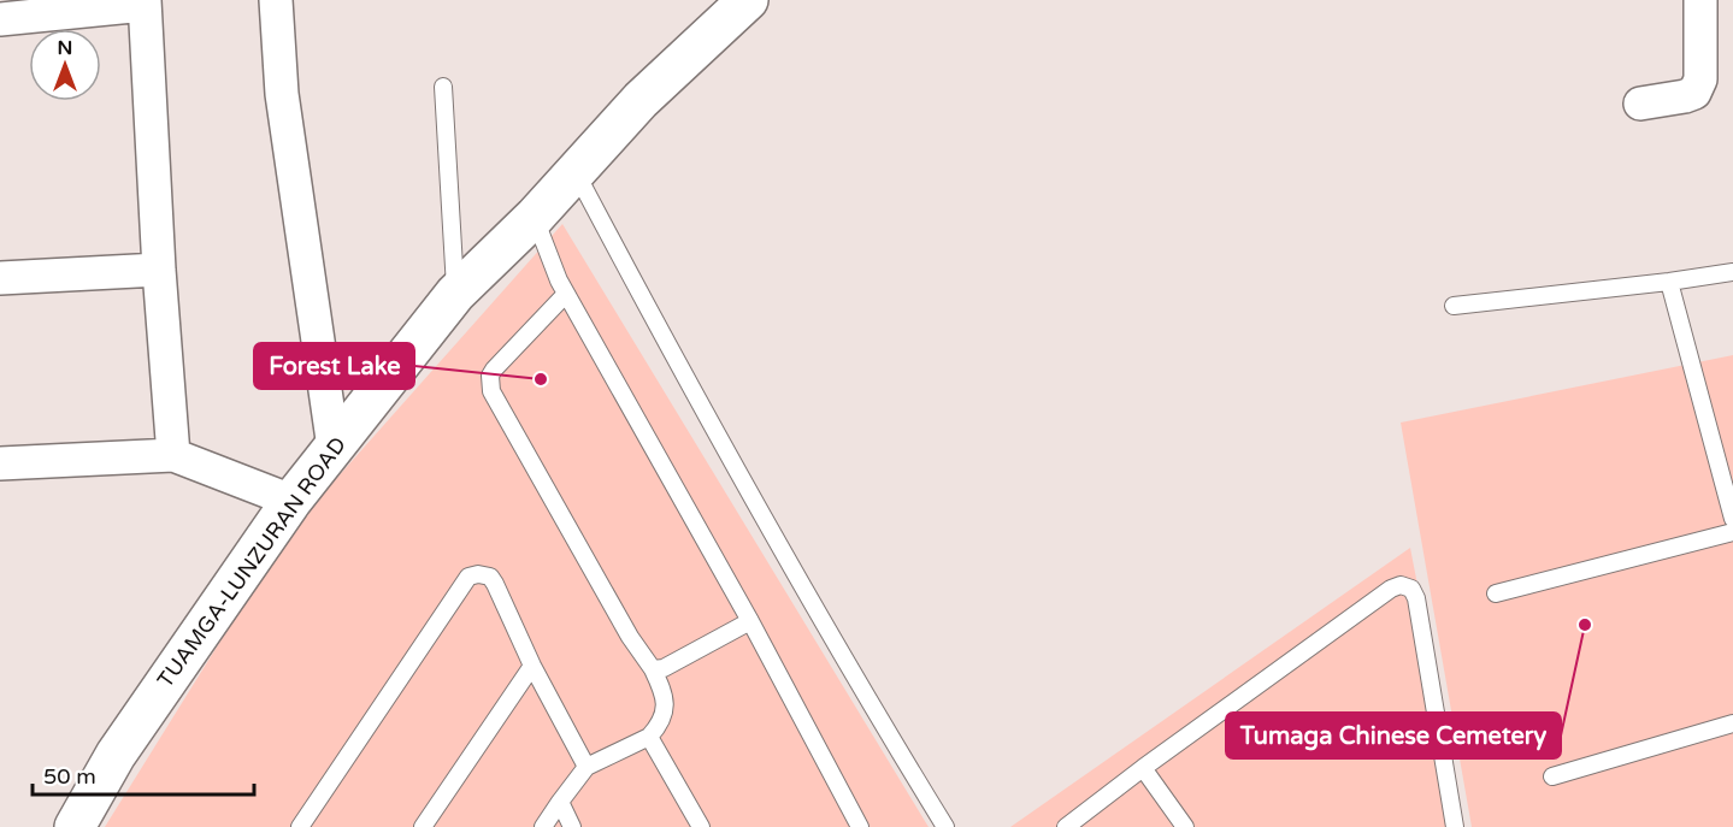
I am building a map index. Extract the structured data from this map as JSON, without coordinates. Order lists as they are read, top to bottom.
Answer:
{
  "streets": {
    "street": ["TUAMGA-LUNZURAN ROAD"]
  },
  "places": ["Forest Lake", "Tumaga Chinese Cemetery"],
  "scale_bar": "50 m",
  "north": "top"
}
